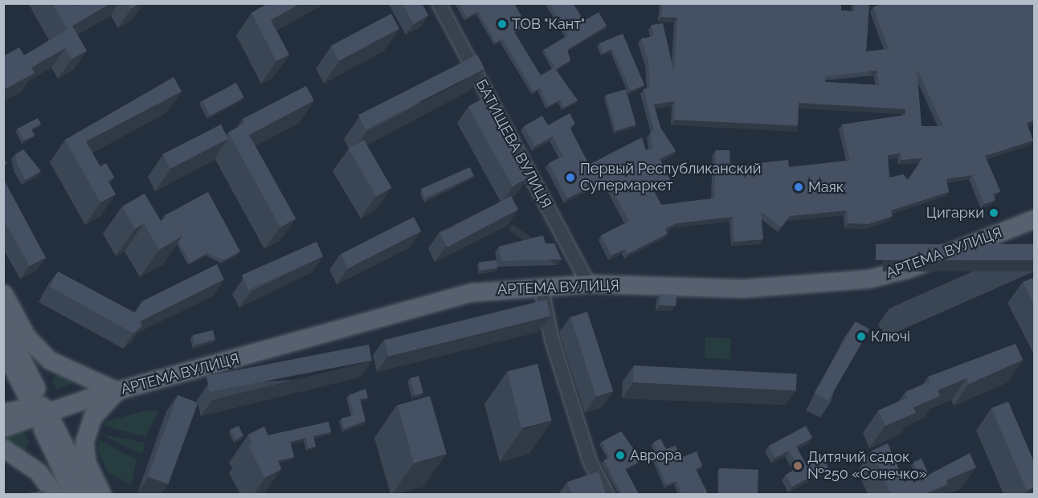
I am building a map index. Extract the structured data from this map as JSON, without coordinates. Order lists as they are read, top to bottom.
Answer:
{
  "streets": {
    "main road": ["АРТЕМА ВУЛИЦЯ"],
    "street": ["БАТИЩЕВА ВУЛИЦЯ"]
  },
  "crossings": [
    ["БАТИЩЕВА ВУЛИЦЯ", "АРТЕМА ВУЛИЦЯ"]
  ],
  "places": [
    "ТОВ \"Кант\"",
    "Первый Республиканский Супермаркет",
    "Маяк",
    "Цигарки",
    "Ключі",
    "Аврора",
    "Дитячий садок №250 «Сонечко»"
  ]
}
